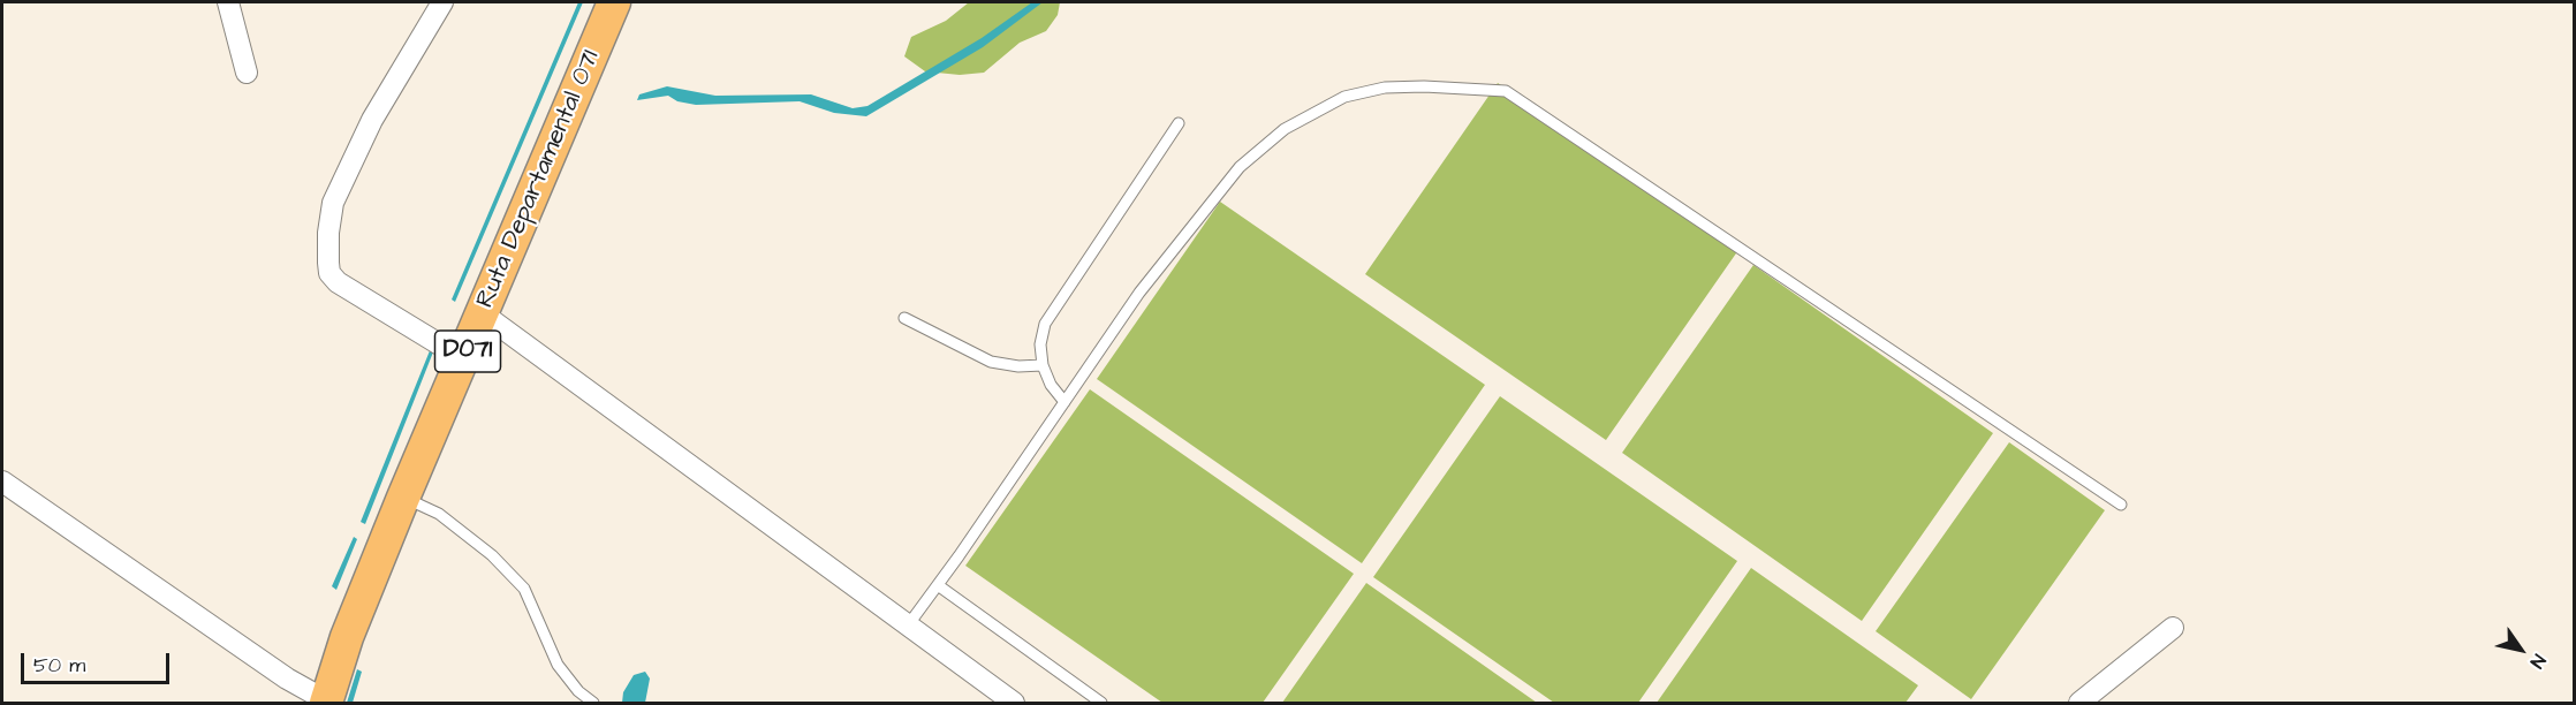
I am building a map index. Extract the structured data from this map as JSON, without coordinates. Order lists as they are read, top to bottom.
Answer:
{
  "streets": {
    "main road": ["Ruta Departamental 071", "D071"]
  },
  "scale_bar": "50 m",
  "north": "bottom right"
}
